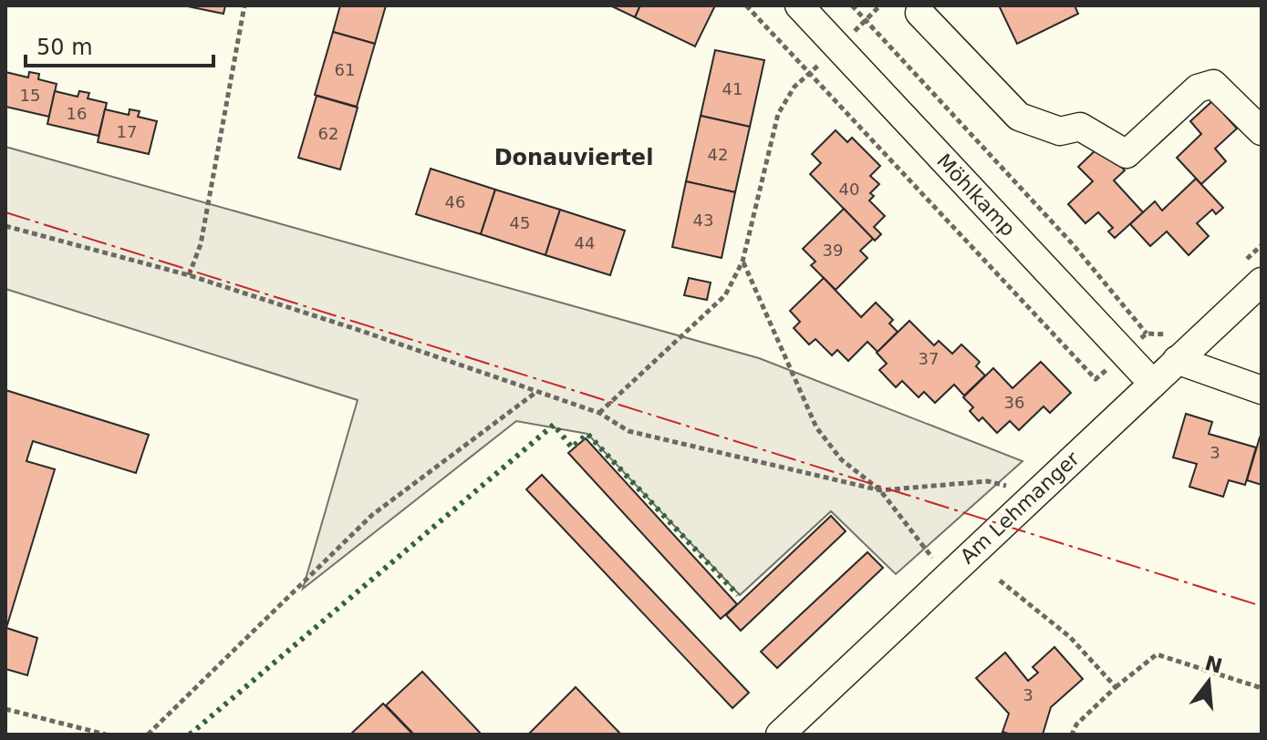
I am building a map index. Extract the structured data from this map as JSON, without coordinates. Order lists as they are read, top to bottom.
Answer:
{
  "streets": {
    "street": ["Möhlkamp", "Am Lehmanger"]
  },
  "crossings": [
    ["Möhlkamp", "Am Lehmanger"]
  ],
  "districts": ["Donauviertel"],
  "house_numbers": [
    "61",
    "41",
    "15",
    "16",
    "17",
    "62",
    "42",
    "40",
    "46",
    "43",
    "45",
    "44",
    "39",
    "37",
    "36",
    "3",
    "3"
  ],
  "scale_bar": "50 m",
  "north": "top"
}
